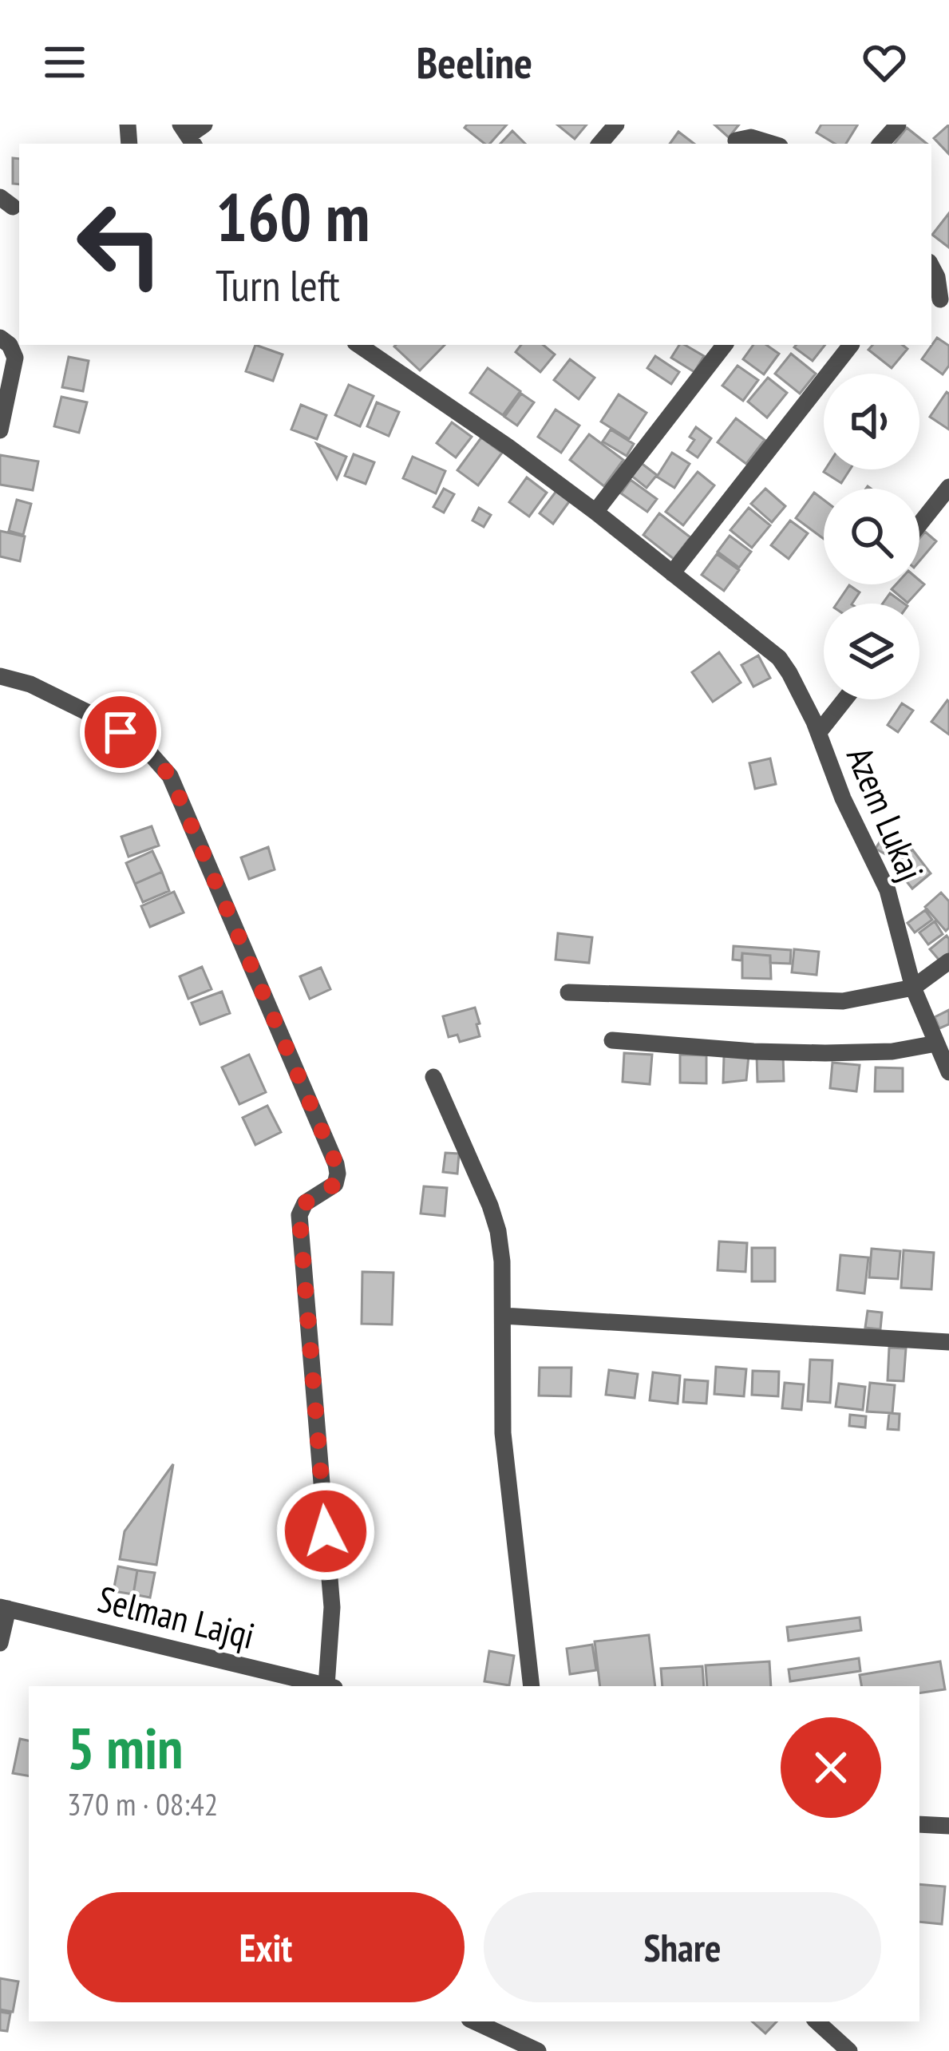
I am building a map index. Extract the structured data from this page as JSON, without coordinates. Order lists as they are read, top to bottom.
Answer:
{
  "streets": {
    "street": ["Azem Lukaj", "Selman Lajqi"]
  },
  "page": {
    "header": "Beeline",
    "turn": ["160 m", "Turn left"],
    "heading": ["5 min", "370 m · 08:42"],
    "buttons": ["Exit", "Share"]
  }
}
